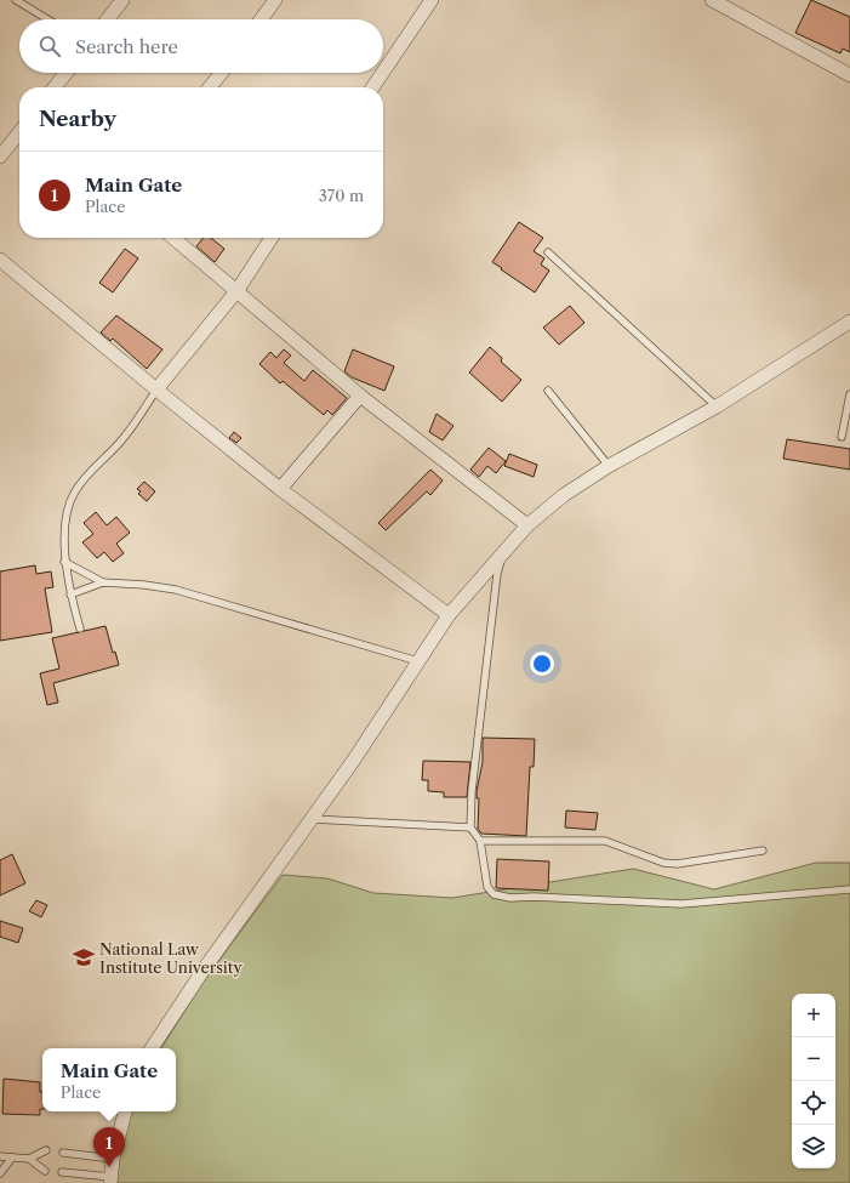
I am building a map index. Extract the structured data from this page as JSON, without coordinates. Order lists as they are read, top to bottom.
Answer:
{
  "places": {
    "school or university": ["National Law Institute University"]
  },
  "page": {
    "search": "Search here",
    "heading": "Nearby",
    "list": [
      {
        "mark": "1",
        "name": "Main Gate",
        "note": "Place",
        "value": "370 m"
      }
    ],
    "map_buttons": ["+", "−"],
    "popup": ["Main Gate", "Place"],
    "pins": "1"
  }
}
